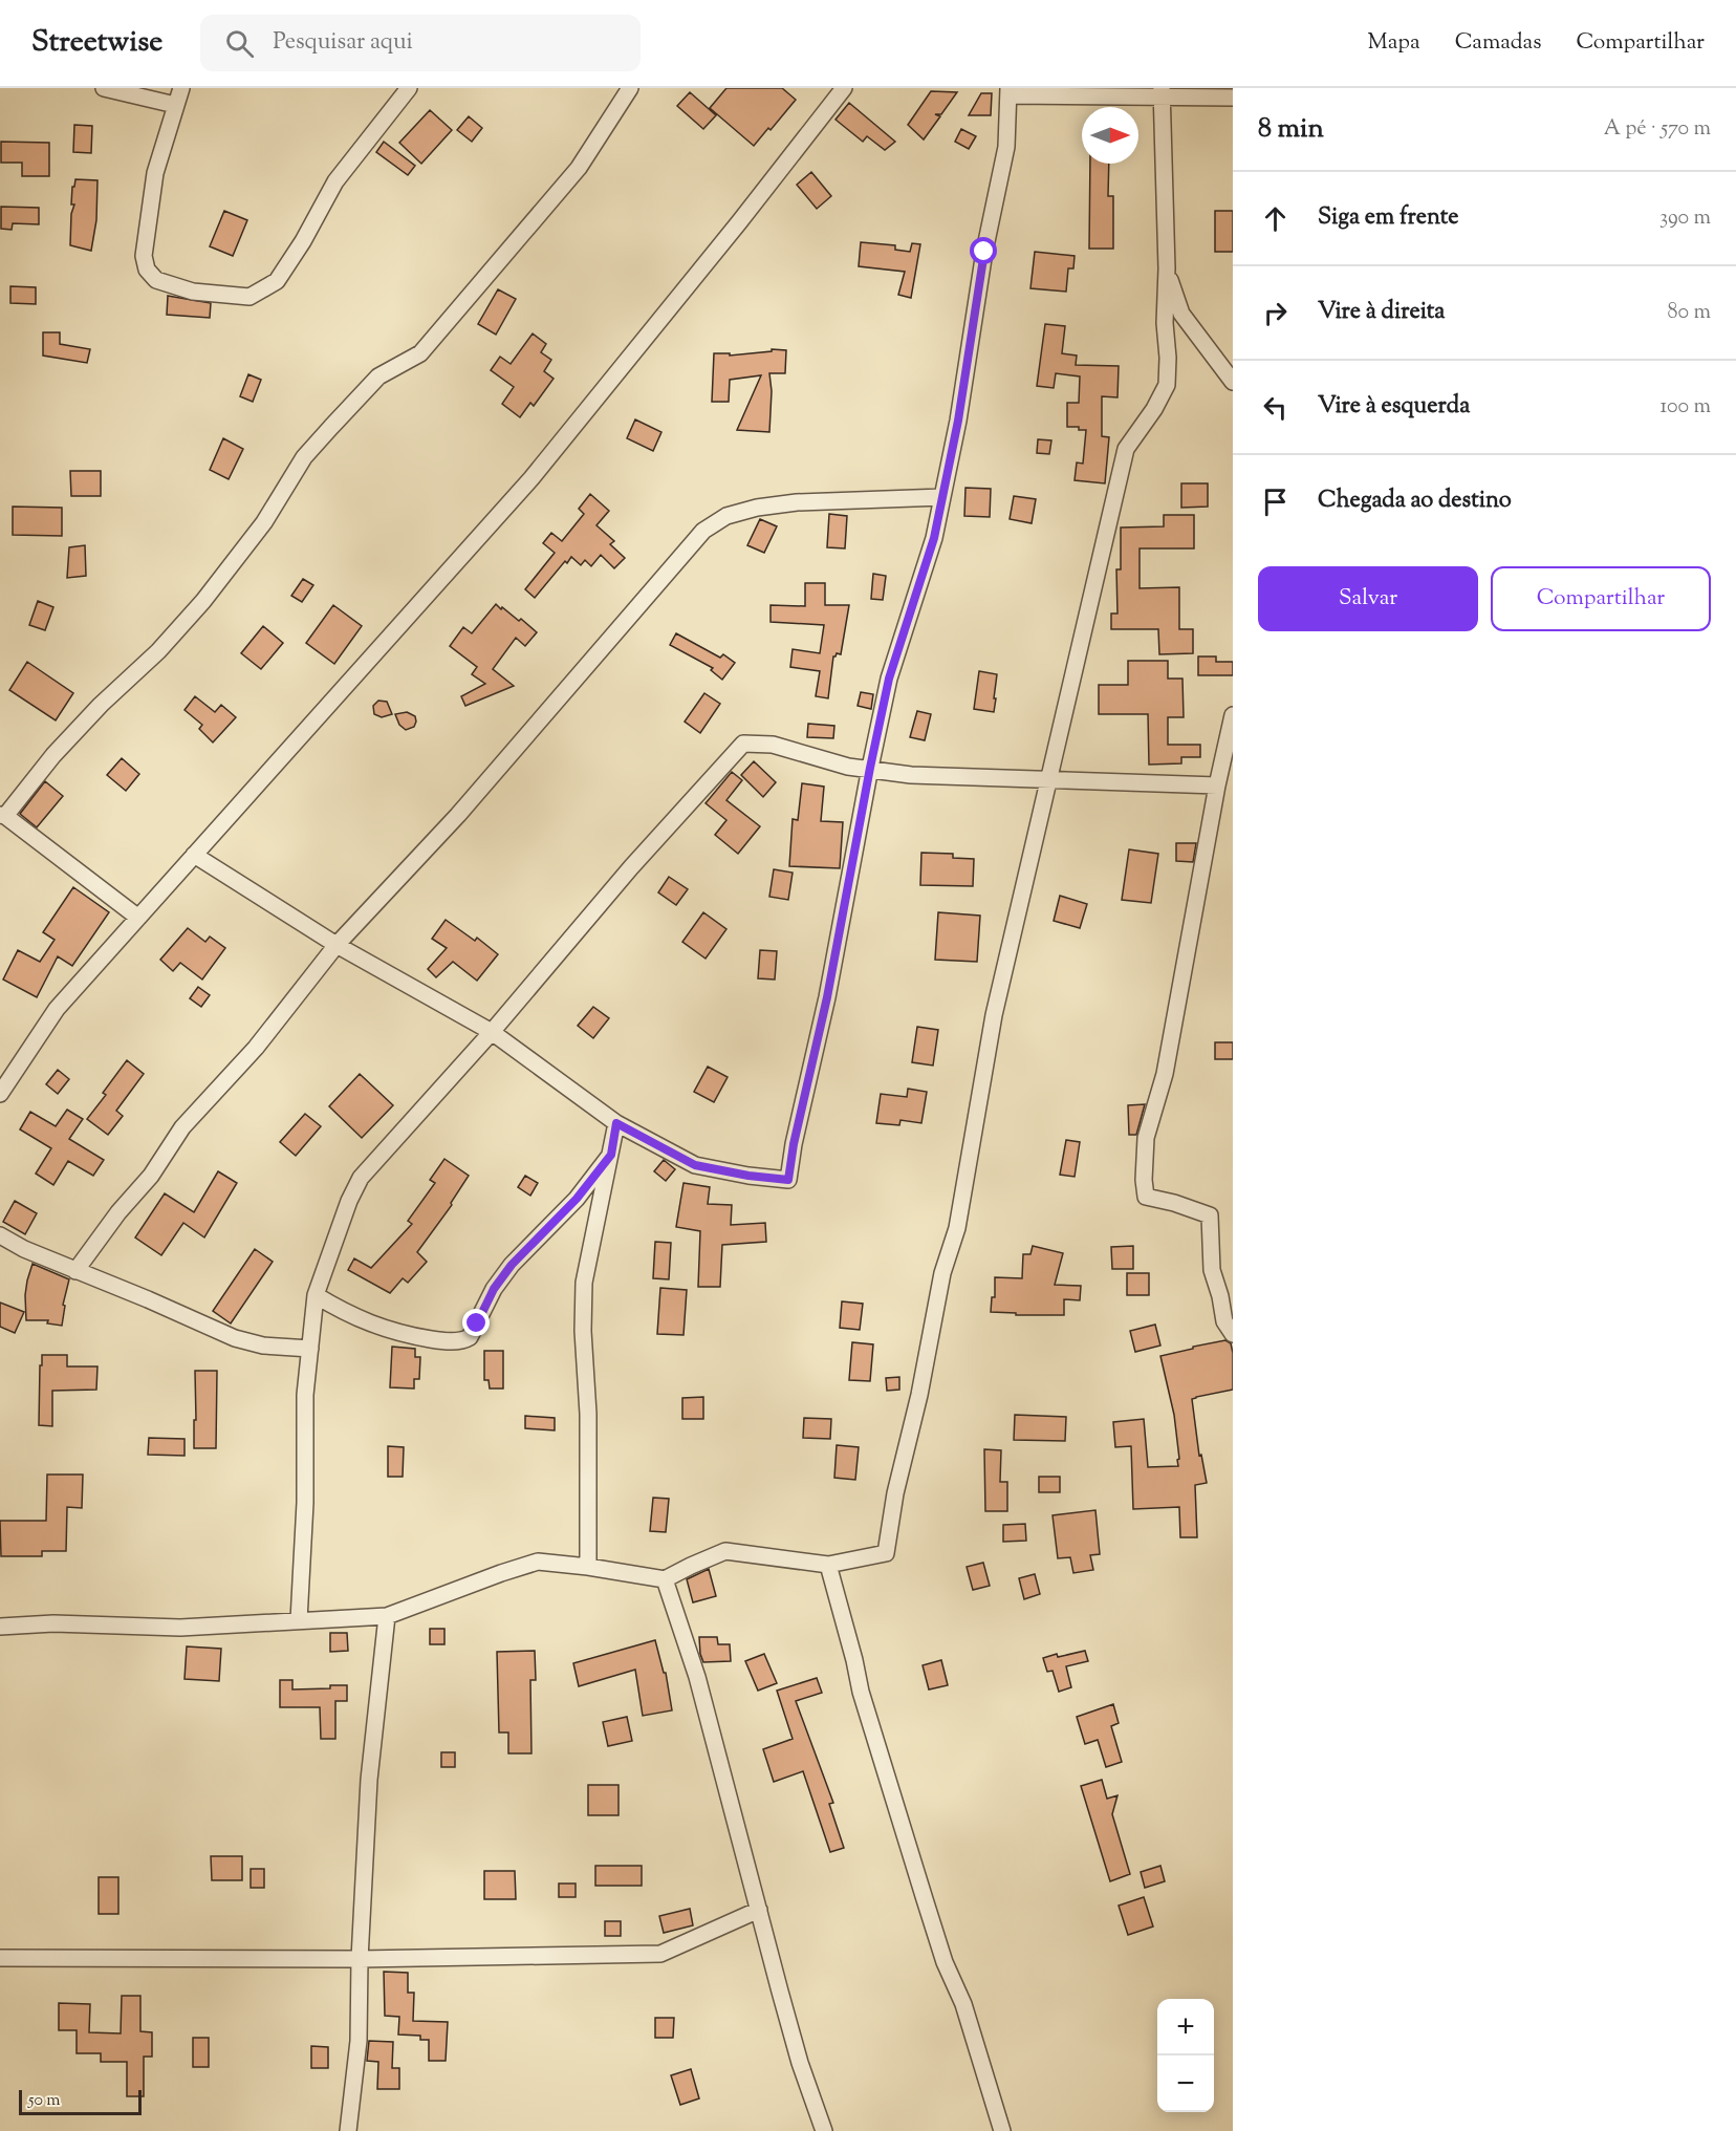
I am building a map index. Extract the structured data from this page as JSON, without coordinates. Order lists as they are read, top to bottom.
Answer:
{
  "scale_bar": "50 m",
  "north": "right",
  "page": {
    "header": "Streetwise",
    "search": "Pesquisar aqui",
    "nav": ["Mapa", "Camadas", "Compartilhar"],
    "heading": ["8 min", "A pé · 570 m"],
    "list": [
      ["Siga em frente", "390 m"],
      ["Vire à direita", "80 m"],
      ["Vire à esquerda", "100 m"],
      "Chegada ao destino"
    ],
    "buttons": ["Salvar", "Compartilhar"],
    "map_buttons": ["+", "−"],
    "scale": "50 m"
  }
}
